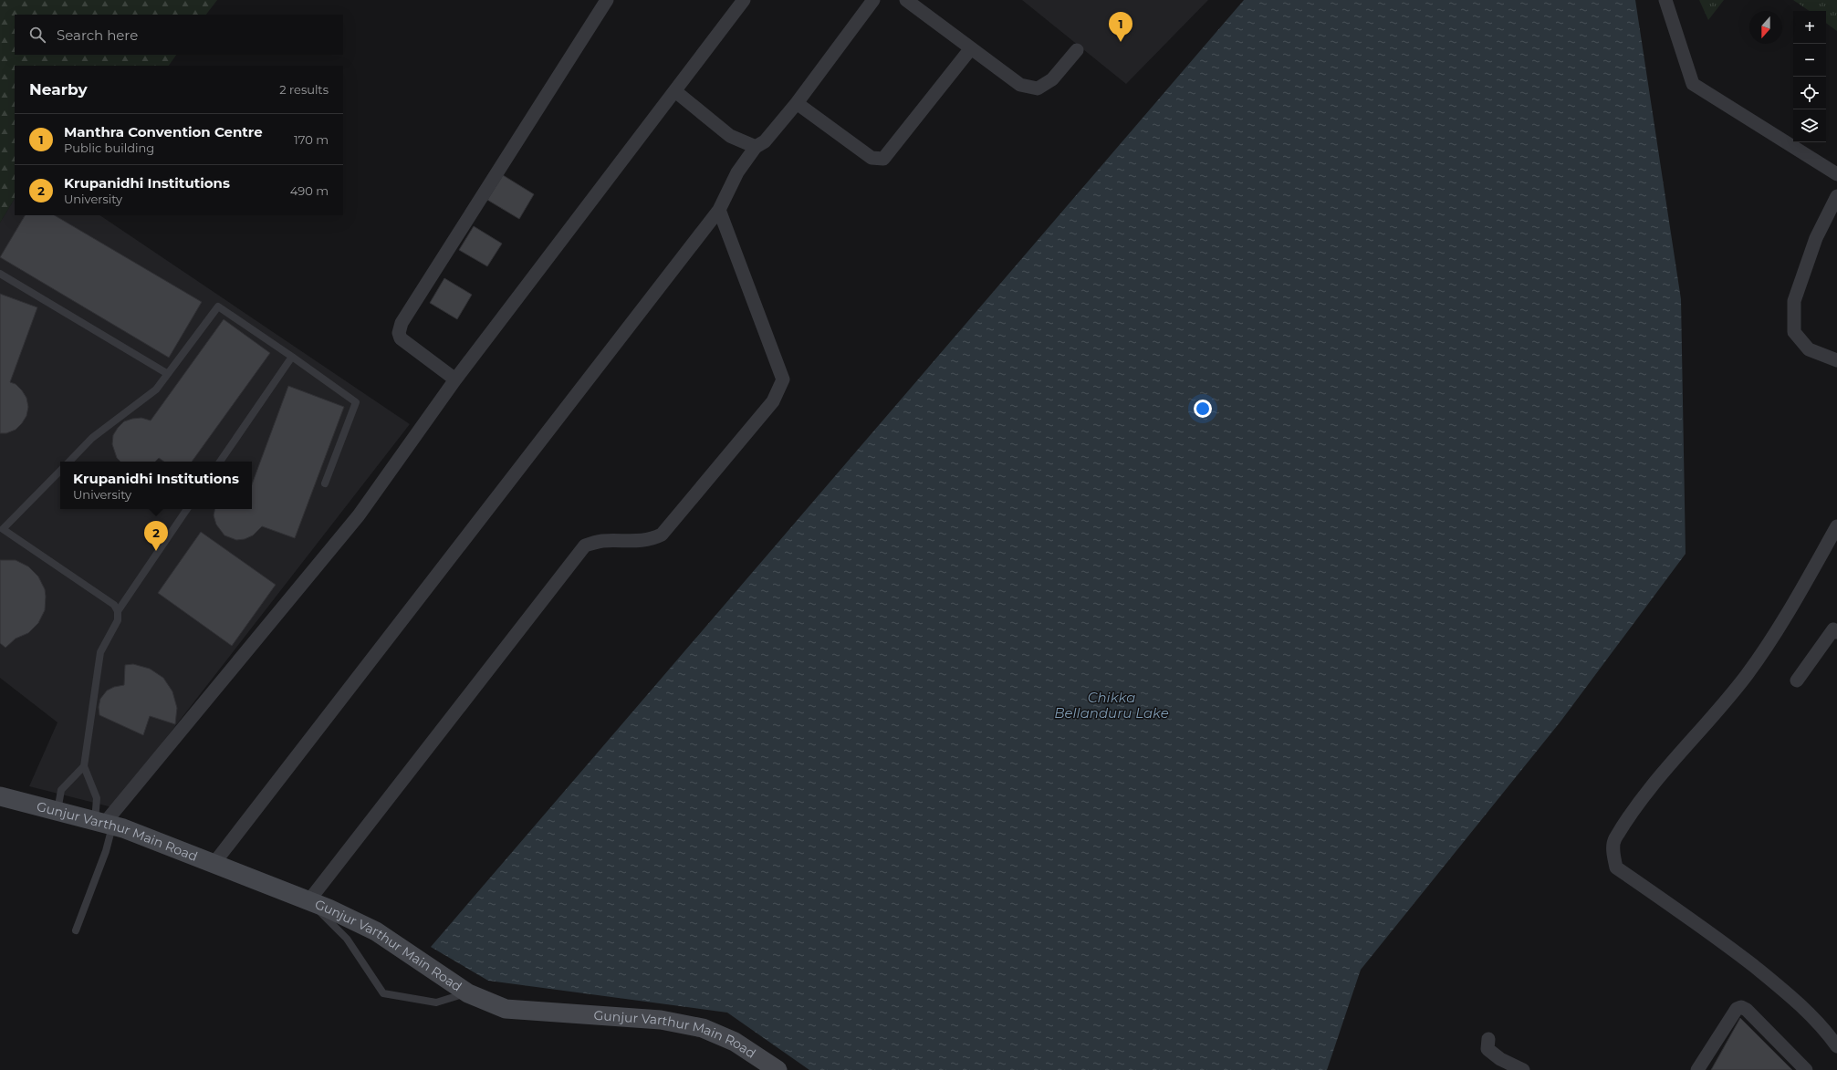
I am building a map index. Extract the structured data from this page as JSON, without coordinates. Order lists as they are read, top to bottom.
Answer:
{
  "streets": {
    "main road": ["Gunjur Varthur Main Road"]
  },
  "water": ["Chikka Bellanduru Lake"],
  "north": "bottom",
  "page": {
    "map_buttons": ["+", "−"],
    "pins": ["1", "2"],
    "search": "Search here",
    "heading": ["Nearby", "2 results"],
    "list": [
      {
        "mark": "1",
        "name": "Manthra Convention Centre",
        "note": "Public building",
        "value": "170 m"
      },
      {
        "mark": "2",
        "name": "Krupanidhi Institutions",
        "note": "University",
        "value": "490 m"
      }
    ],
    "popup": ["Krupanidhi Institutions", "University"]
  }
}
